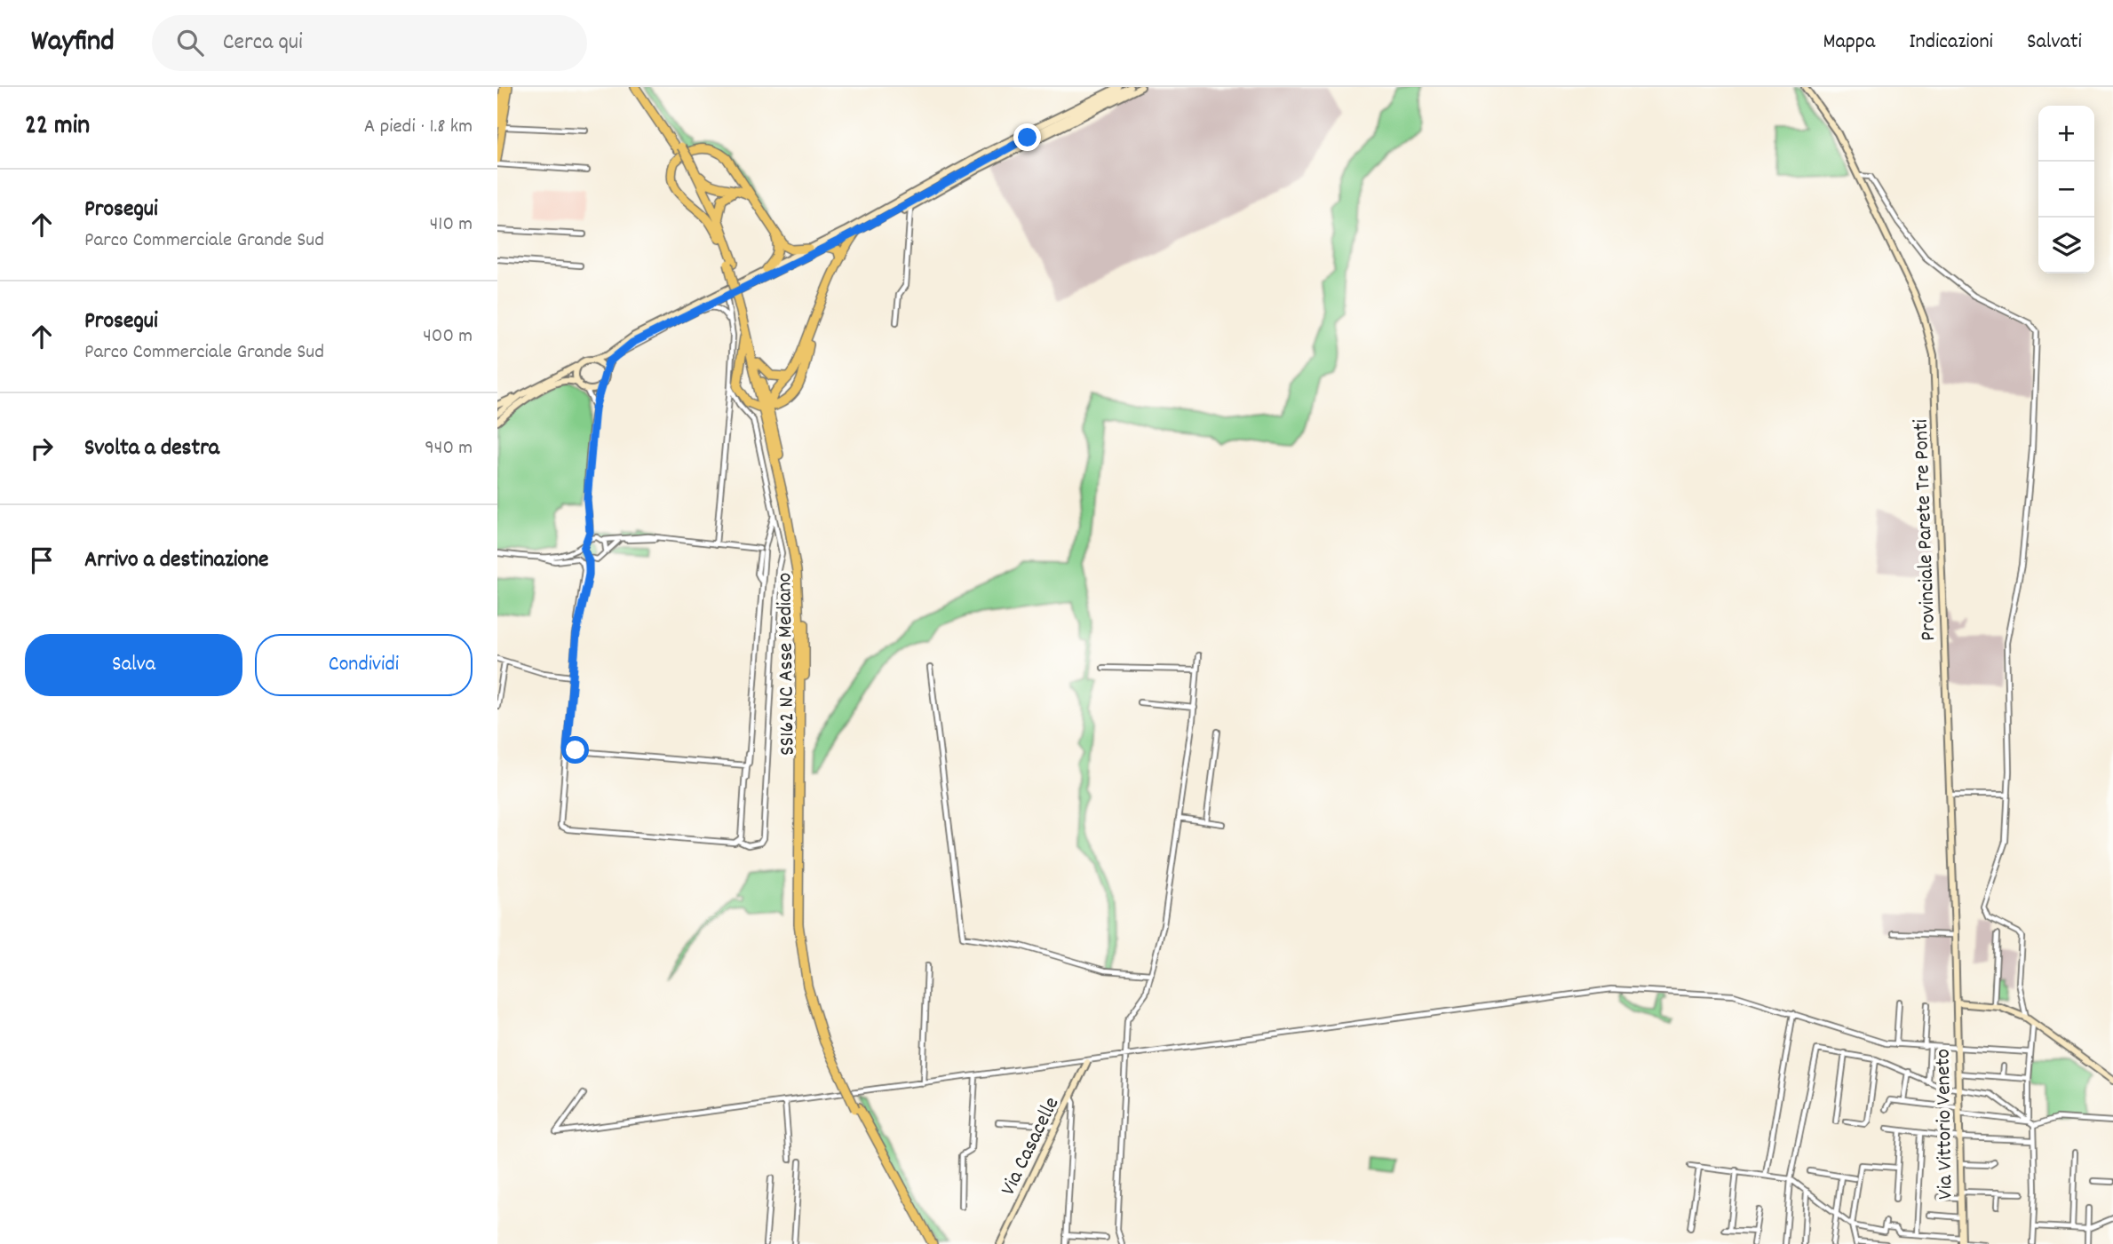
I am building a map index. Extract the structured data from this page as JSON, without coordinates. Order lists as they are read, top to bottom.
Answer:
{
  "streets": {
    "highway": ["SS162 NC Asse Mediano"],
    "main road": ["Provinciale Parete Tre Ponti", "Via Vittorio Veneto", "Via Casacelle"]
  },
  "crossings": [
    ["Provinciale Parete Tre Ponti", "Via Vittorio Veneto"]
  ],
  "page": {
    "header": "Wayfind",
    "search": "Cerca qui",
    "nav": ["Mappa", "Indicazioni", "Salvati"],
    "heading": ["22 min", "A piedi · 1.8 km"],
    "map_buttons": ["+", "−"],
    "list": [
      ["Prosegui", "Parco Commerciale Grande Sud", "410 m"],
      ["Prosegui", "Parco Commerciale Grande Sud", "400 m"],
      ["Svolta a destra", "940 m"],
      "Arrivo a destinazione"
    ],
    "buttons": ["Salva", "Condividi"]
  }
}
